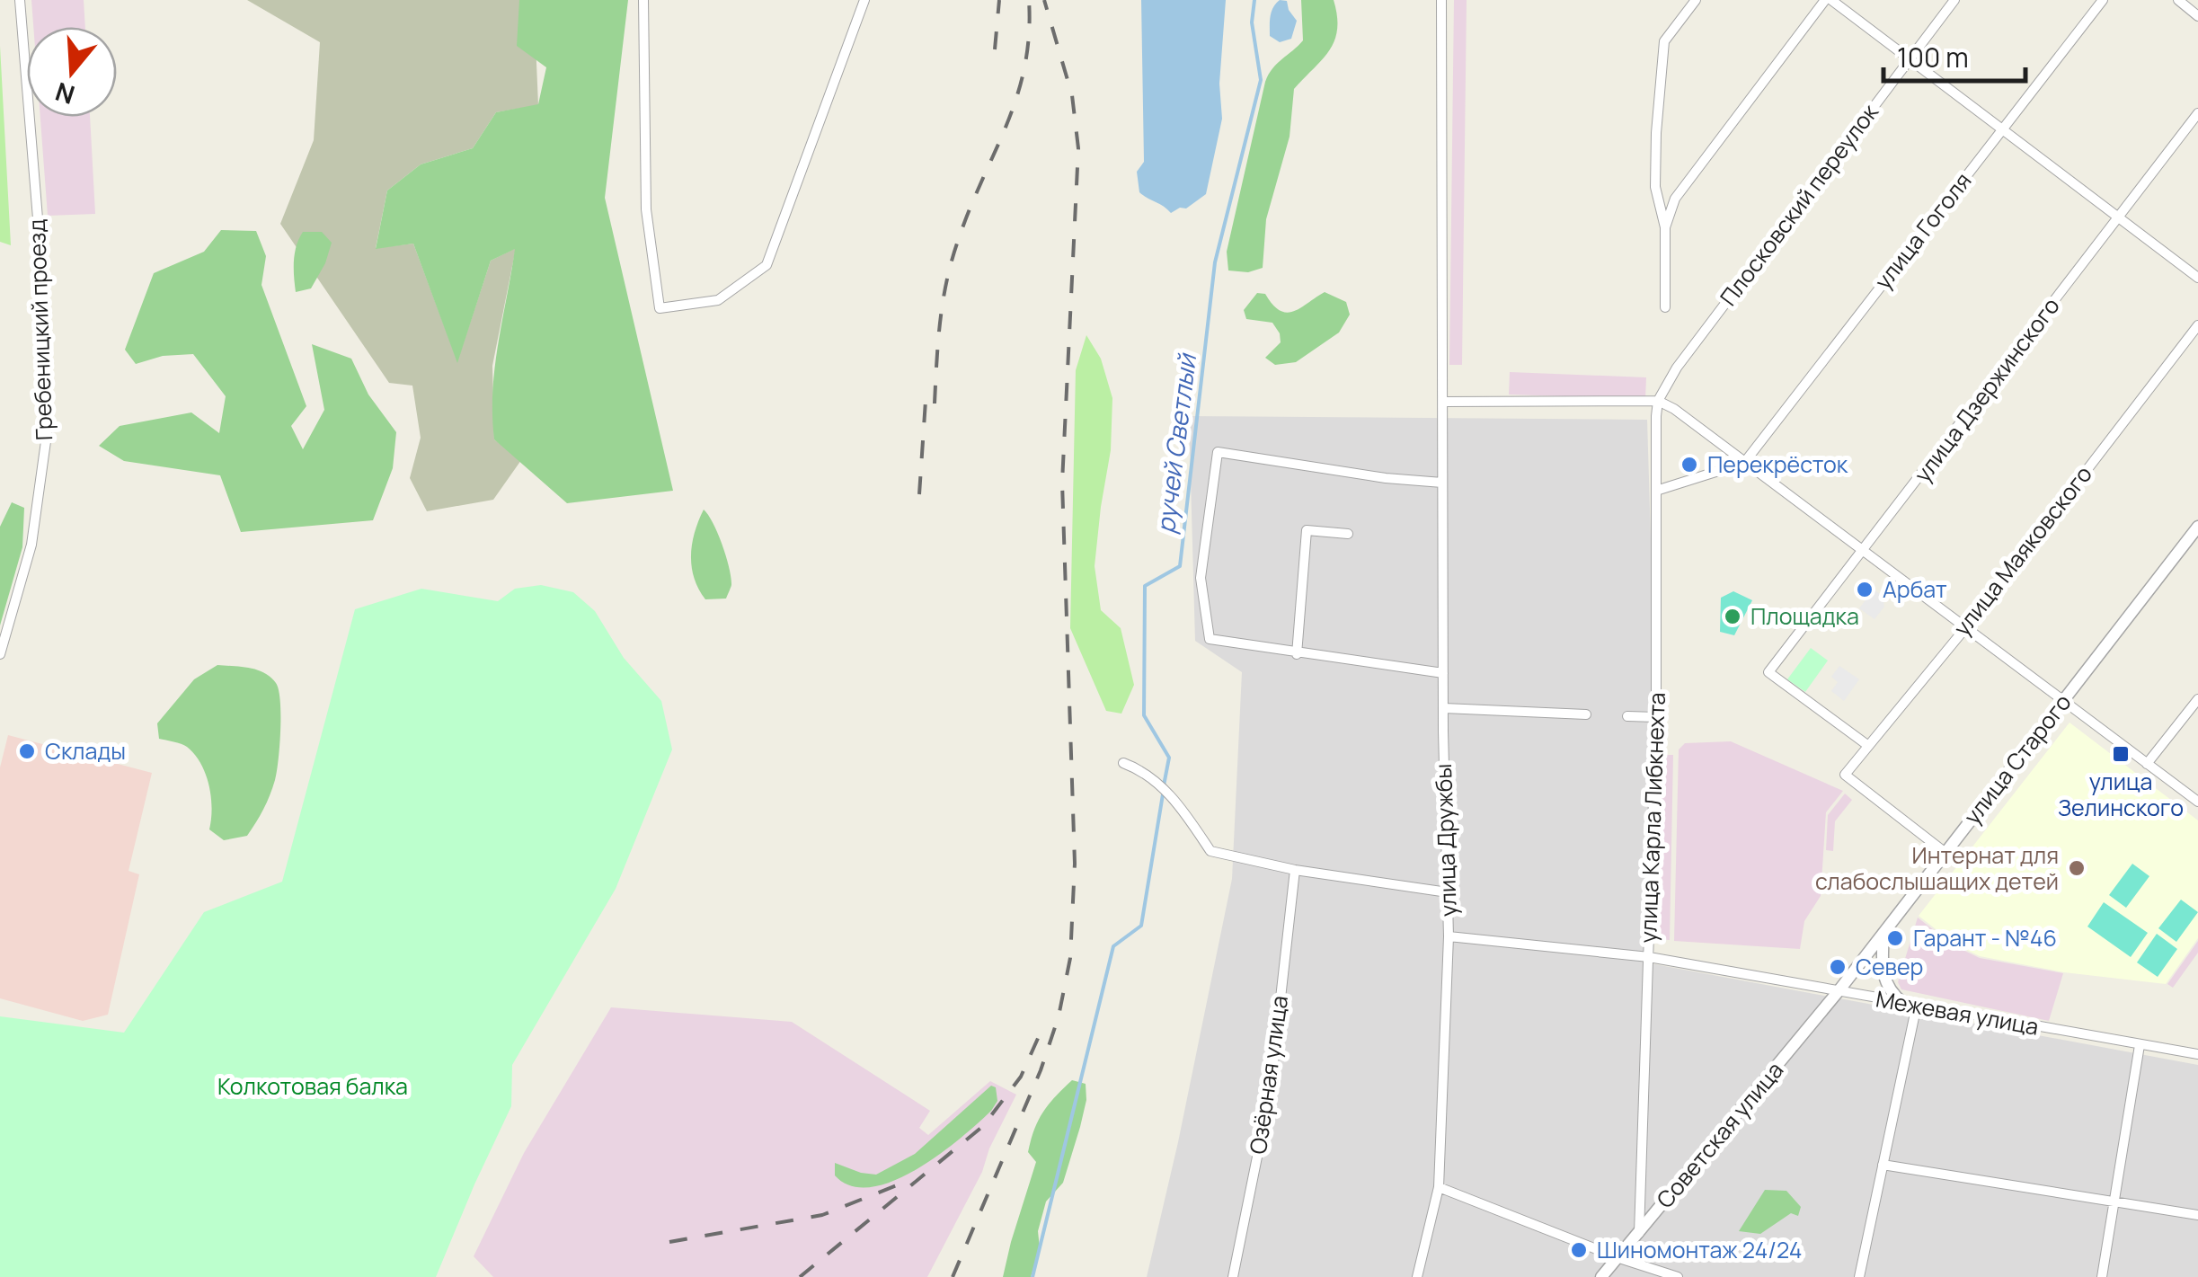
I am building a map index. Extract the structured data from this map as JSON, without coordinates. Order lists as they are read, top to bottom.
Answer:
{
  "streets": {
    "street": [
      "Плосковский переулок",
      "улица Гоголя",
      "Гребеницкий проезд",
      "улица Дзержинского",
      "улица Маяковского",
      "улица Старого",
      "улица Карла Либкнехта",
      "улица Дружбы",
      "Межевая улица",
      "Озёрная улица",
      "Советская улица"
    ]
  },
  "crossings": [
    ["Плосковский переулок", "улица Карла Либкнехта"],
    ["улица Дзержинского", "улица Маяковского"],
    ["улица Маяковского", "улица Старого"],
    ["улица Старого", "Межевая улица"],
    ["улица Старого", "Советская улица"],
    ["улица Карла Либкнехта", "Межевая улица"],
    ["улица Карла Либкнехта", "Советская улица"],
    ["улица Дружбы", "Межевая улица"],
    ["Межевая улица", "Советская улица"]
  ],
  "water": ["ручей Светлый"],
  "parks": ["Колкотовая балка"],
  "places": {
    "other": [
      "Перекрёсток",
      "Арбат",
      "Площадка",
      "Склады",
      "Интернат для слабослышащих детей",
      "Гарант - №46",
      "Север",
      "Шиномонтаж 24/24"
    ],
    "transit": ["улица Зелинского"]
  },
  "scale_bar": "100 m",
  "north": "bottom"
}
